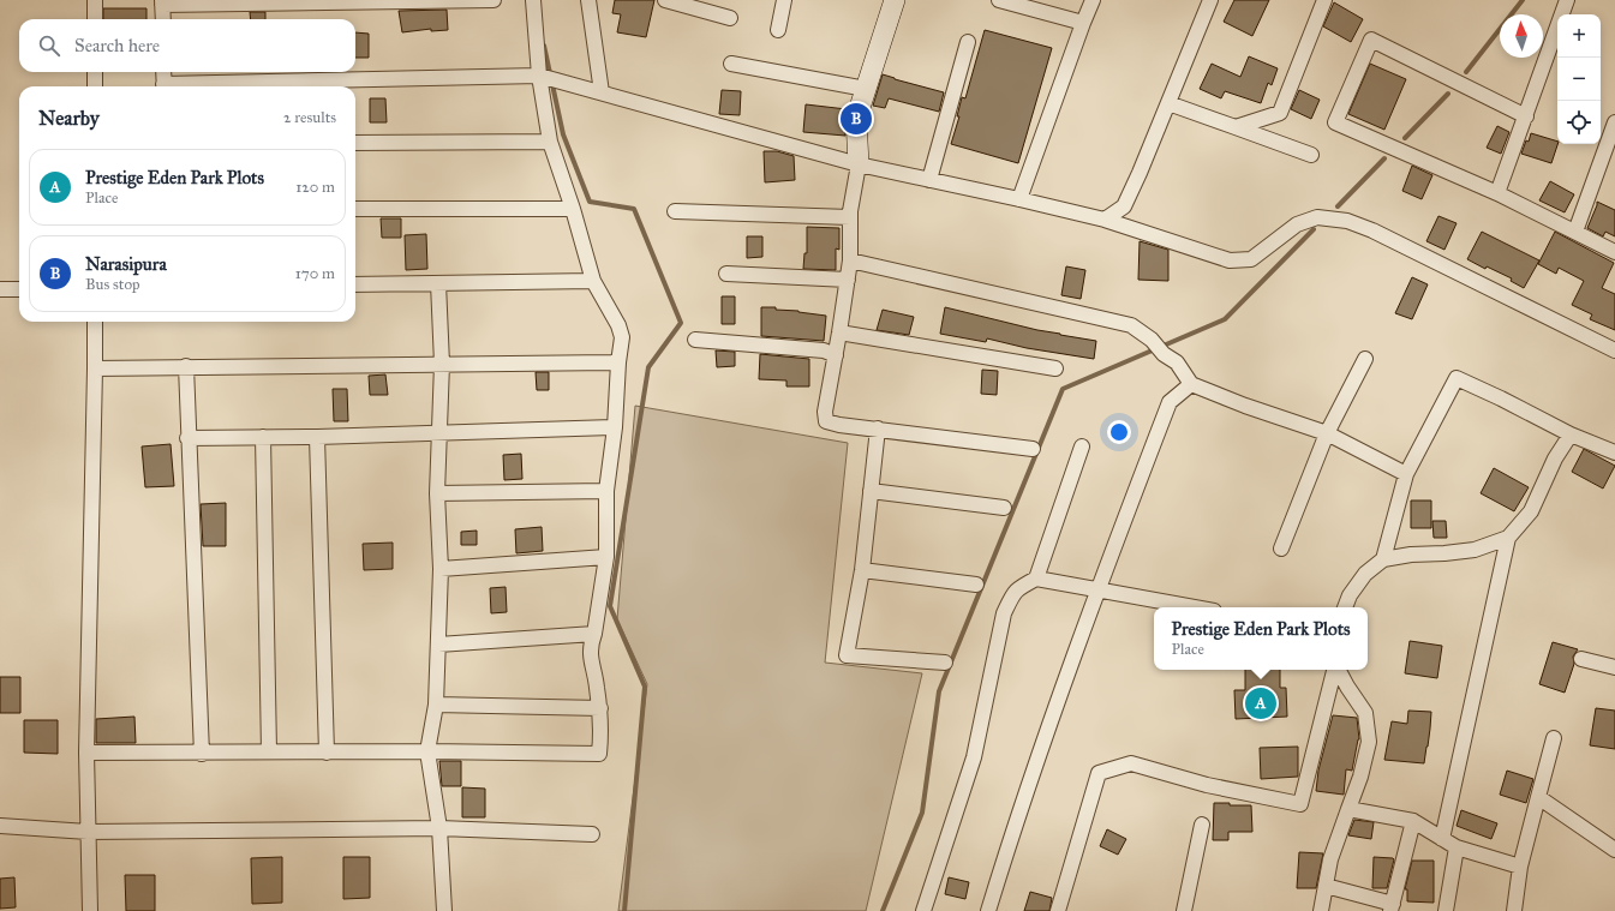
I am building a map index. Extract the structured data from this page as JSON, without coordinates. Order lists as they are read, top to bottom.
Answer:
{
  "north": "top",
  "page": {
    "map_buttons": ["+", "−"],
    "search": "Search here",
    "heading": ["Nearby", "2 results"],
    "pins": ["B", "A"],
    "list": [
      {
        "mark": "A",
        "name": "Prestige Eden Park Plots",
        "note": "Place",
        "value": "120 m"
      },
      {
        "mark": "B",
        "name": "Narasipura",
        "note": "Bus stop",
        "value": "170 m"
      }
    ],
    "popup": ["Prestige Eden Park Plots", "Place"]
  }
}
